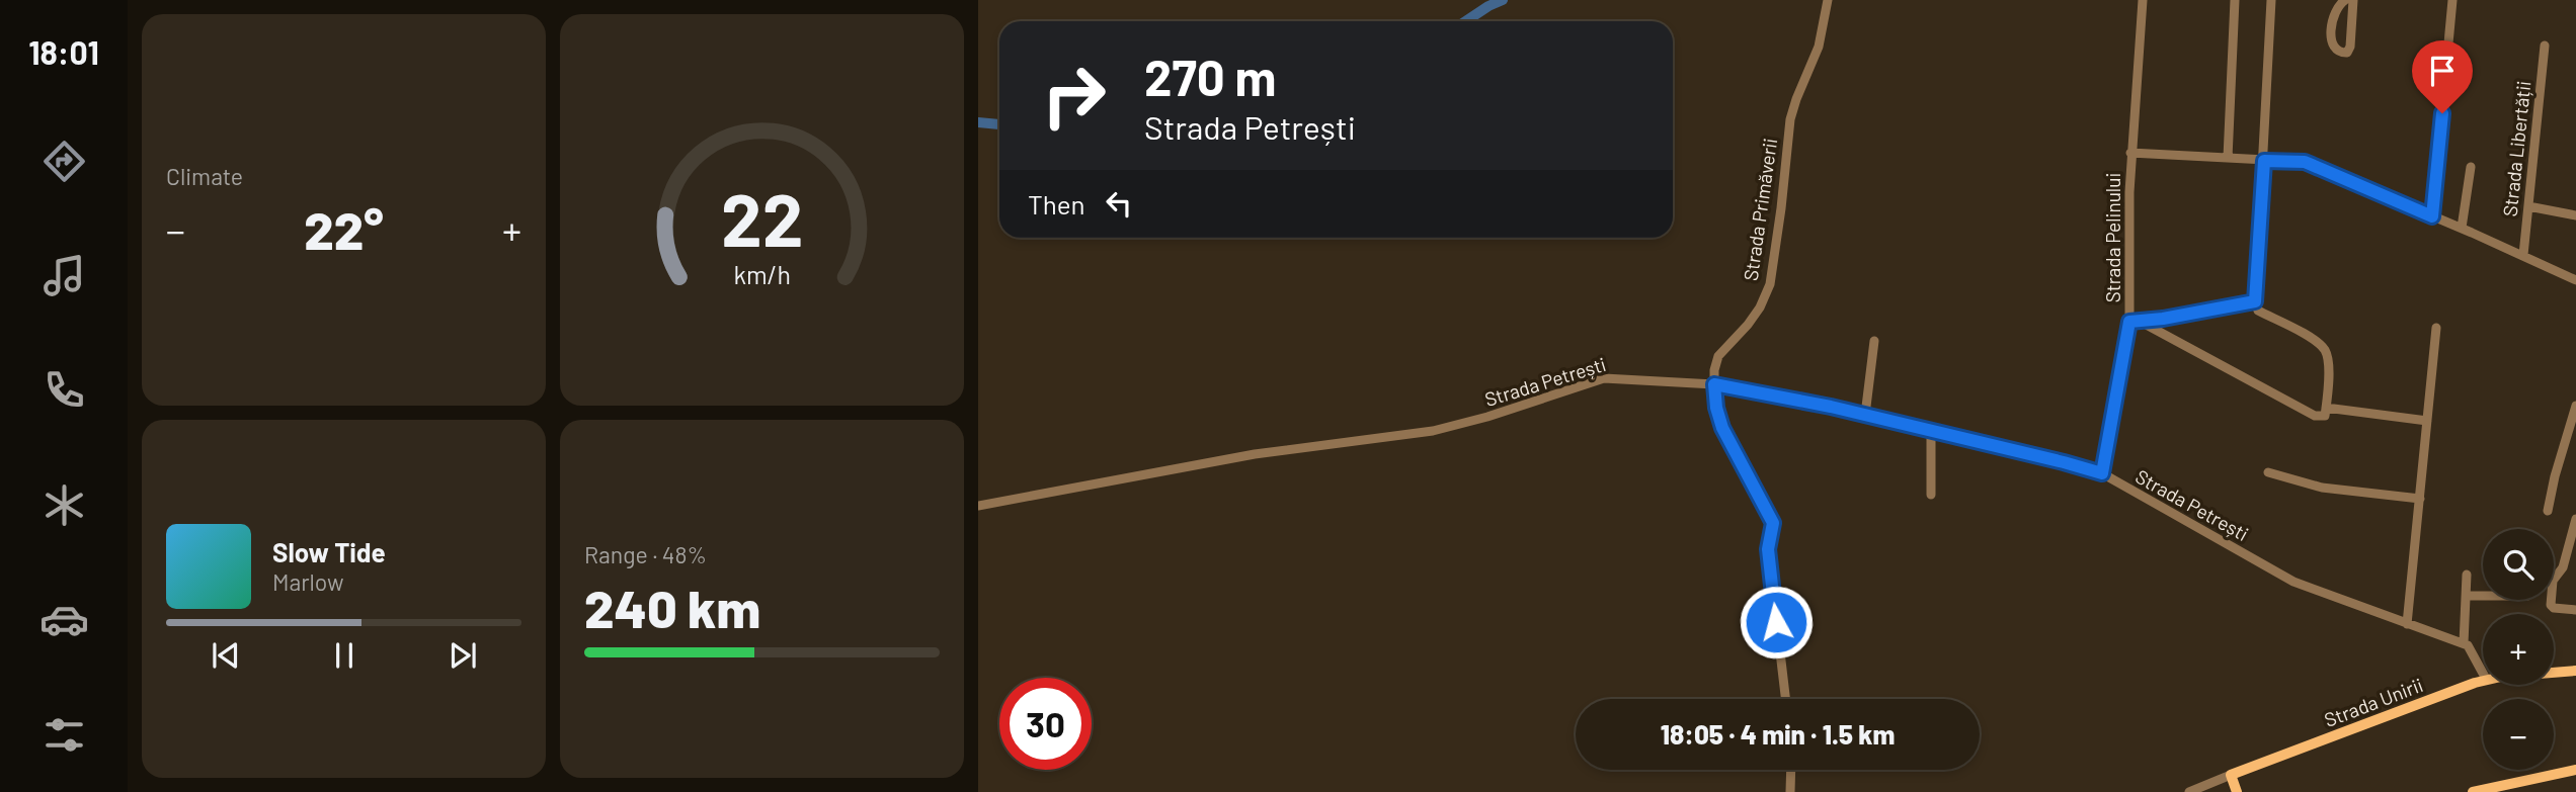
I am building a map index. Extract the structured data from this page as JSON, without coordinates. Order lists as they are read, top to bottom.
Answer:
{
  "streets": {
    "main road": ["Strada Unirii"],
    "street": [
      "Strada Libertății",
      "Strada Primăverii",
      "Strada Pelinului",
      "Strada Petrești"
    ]
  },
  "crossings": [
    ["Strada Primăverii", "Strada Petrești"],
    ["Strada Pelinului", "Strada Petrești"]
  ],
  "page": {
    "tabs": "18:01",
    "tile": [
      "Climate",
      ["Range · 48%", "240 km"]
    ],
    "turn": ["270 m", "Strada Petrești"],
    "then": "Then",
    "heat": ["−", "22°", "+"],
    "song": ["Slow Tide", "Marlow"],
    "map_buttons": ["+", "−"],
    "limit": "30",
    "trip": "18:05 · 4 min · 1.5 km",
    "gauge": ["22", "km/h"]
  }
}
